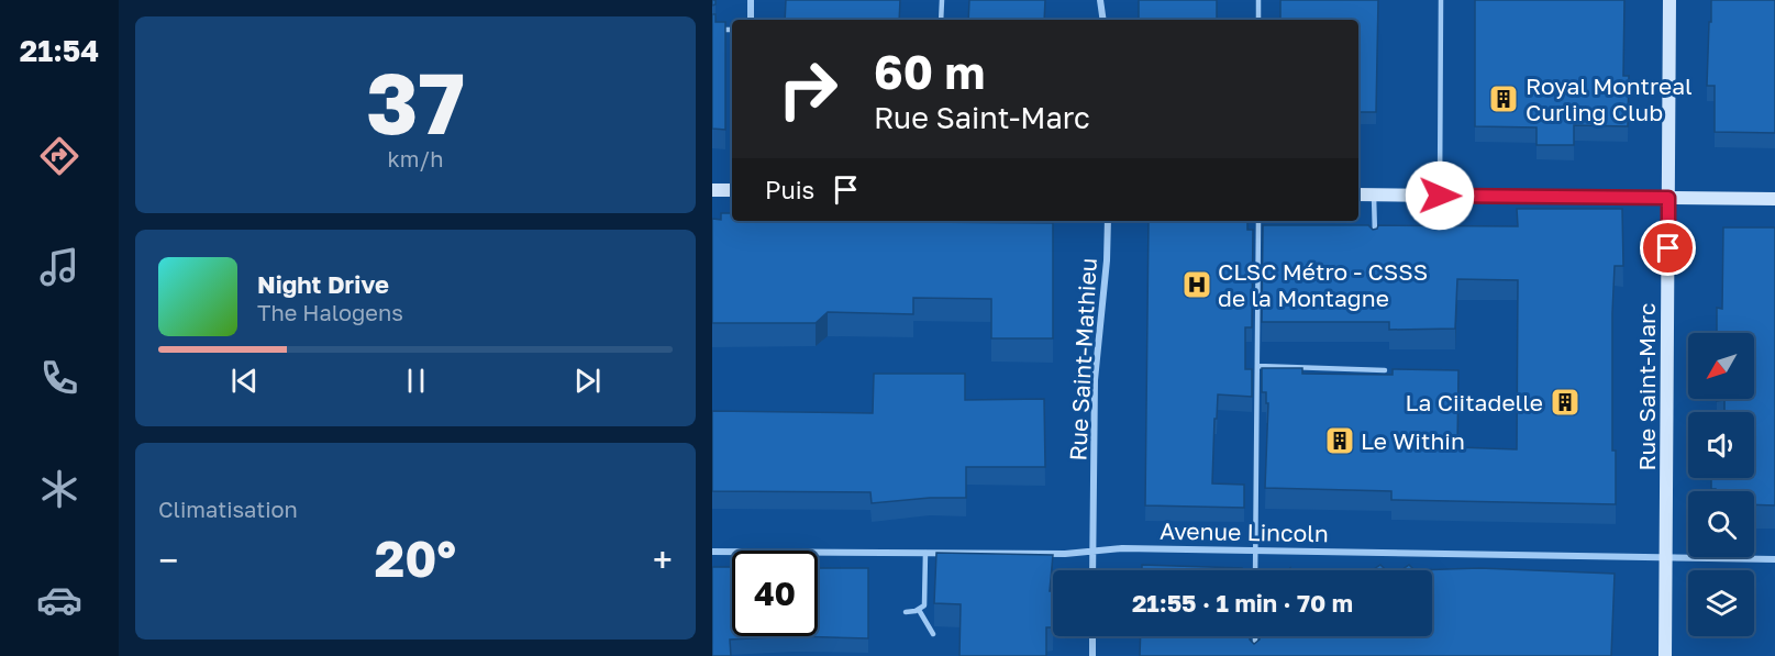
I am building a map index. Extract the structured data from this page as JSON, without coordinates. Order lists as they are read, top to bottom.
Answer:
{
  "streets": {
    "street": ["Rue Saint-Mathieu", "Rue Saint-Marc", "Avenue Lincoln"]
  },
  "crossings": [
    ["Rue Saint-Mathieu", "Avenue Lincoln"],
    ["Rue Saint-Marc", "Avenue Lincoln"]
  ],
  "places": {
    "building": ["Royal Montreal Curling Club", "La Ciitadelle", "Le Within"],
    "hospital": ["CLSC Métro - CSSS de la Montagne"]
  },
  "north": "bottom left",
  "page": {
    "tabs": "21:54",
    "tile": [
      ["37", "km/h"],
      "Climatisation"
    ],
    "turn": ["60 m", "Rue Saint-Marc"],
    "then": "Puis",
    "song": ["Night Drive", "The Halogens"],
    "heat": ["−", "20°", "+"],
    "limit": "40",
    "trip": "21:55 · 1 min · 70 m"
  }
}
